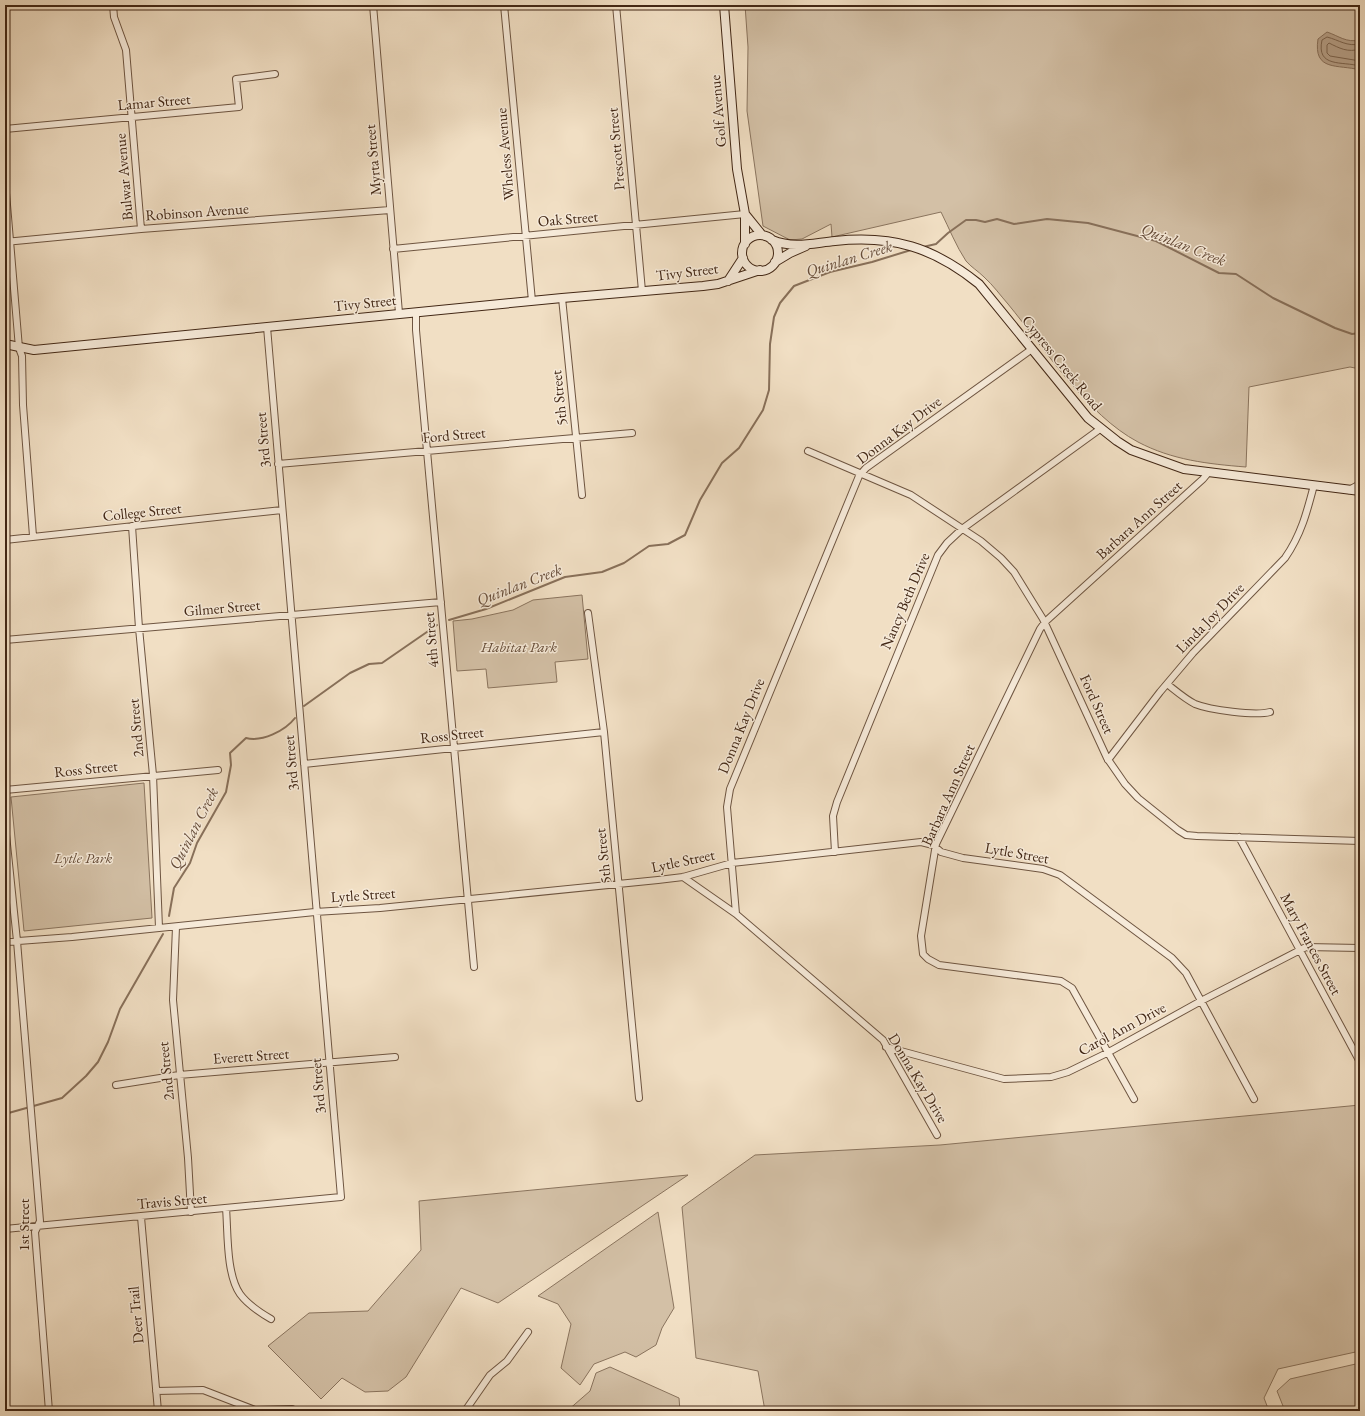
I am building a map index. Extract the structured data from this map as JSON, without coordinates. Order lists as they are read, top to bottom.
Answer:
{
  "streets": {
    "main road": ["Golf Avenue", "Tivy Street", "Cypress Creek Road"],
    "street": [
      "Lamar Street",
      "Prescott Street",
      "Wheless Avenue",
      "Myrta Street",
      "Bulwar Avenue",
      "Robinson Avenue",
      "Oak Street",
      "5th Street",
      "Donna Kay Drive",
      "Ford Street",
      "3rd Street",
      "College Street",
      "Barbara Ann Street",
      "Nancy Beth Drive",
      "Gilmer Street",
      "Linda Joy Drive",
      "4th Street",
      "2nd Street",
      "Ross Street",
      "Lytle Street",
      "Mary Frances Street",
      "Carol Ann Drive",
      "Everett Street",
      "Travis Street",
      "1st Street",
      "Deer Trail"
    ]
  },
  "crossings": [
    ["Lamar Street", "Bulwar Avenue"],
    ["Golf Avenue", "Oak Street"],
    ["Golf Avenue", "Tivy Street"],
    ["Golf Avenue", "Cypress Creek Road"],
    ["Prescott Street", "Oak Street"],
    ["Prescott Street", "Tivy Street"],
    ["Wheless Avenue", "Oak Street"],
    ["Wheless Avenue", "Tivy Street"],
    ["Myrta Street", "Robinson Avenue"],
    ["Myrta Street", "Oak Street"],
    ["Myrta Street", "Tivy Street"],
    ["Bulwar Avenue", "Robinson Avenue"],
    ["Tivy Street", "Cypress Creek Road"],
    ["Tivy Street", "5th Street"],
    ["Tivy Street", "3rd Street"],
    ["Tivy Street", "4th Street"],
    ["Cypress Creek Road", "Donna Kay Drive"],
    ["Cypress Creek Road", "Barbara Ann Street"],
    ["Cypress Creek Road", "Nancy Beth Drive"],
    ["Cypress Creek Road", "Linda Joy Drive"],
    ["5th Street", "Ford Street"],
    ["5th Street", "Ross Street"],
    ["5th Street", "Lytle Street"],
    ["Donna Kay Drive", "Ford Street"],
    ["Donna Kay Drive", "Lytle Street"],
    ["Donna Kay Drive", "Carol Ann Drive"],
    ["Ford Street", "3rd Street"],
    ["Ford Street", "Barbara Ann Street"],
    ["Ford Street", "Nancy Beth Drive"],
    ["Ford Street", "Linda Joy Drive"],
    ["Ford Street", "4th Street"],
    ["Ford Street", "Mary Frances Street"],
    ["3rd Street", "College Street"],
    ["3rd Street", "Gilmer Street"],
    ["3rd Street", "Ross Street"],
    ["3rd Street", "Lytle Street"],
    ["3rd Street", "Everett Street"],
    ["3rd Street", "Travis Street"],
    ["College Street", "2nd Street"],
    ["Barbara Ann Street", "Lytle Street"],
    ["Barbara Ann Street", "Carol Ann Drive"],
    ["Nancy Beth Drive", "Lytle Street"],
    ["Gilmer Street", "4th Street"],
    ["Gilmer Street", "2nd Street"],
    ["4th Street", "Ross Street"],
    ["4th Street", "Lytle Street"],
    ["2nd Street", "Ross Street"],
    ["2nd Street", "Lytle Street"],
    ["2nd Street", "Everett Street"],
    ["2nd Street", "Travis Street"],
    ["Lytle Street", "Carol Ann Drive"],
    ["Lytle Street", "1st Street"],
    ["Mary Frances Street", "Carol Ann Drive"],
    ["Travis Street", "1st Street"],
    ["Travis Street", "Deer Trail"]
  ],
  "water": ["Quinlan Creek"],
  "parks": ["Habitat Park", "Lytle Park"]
}
